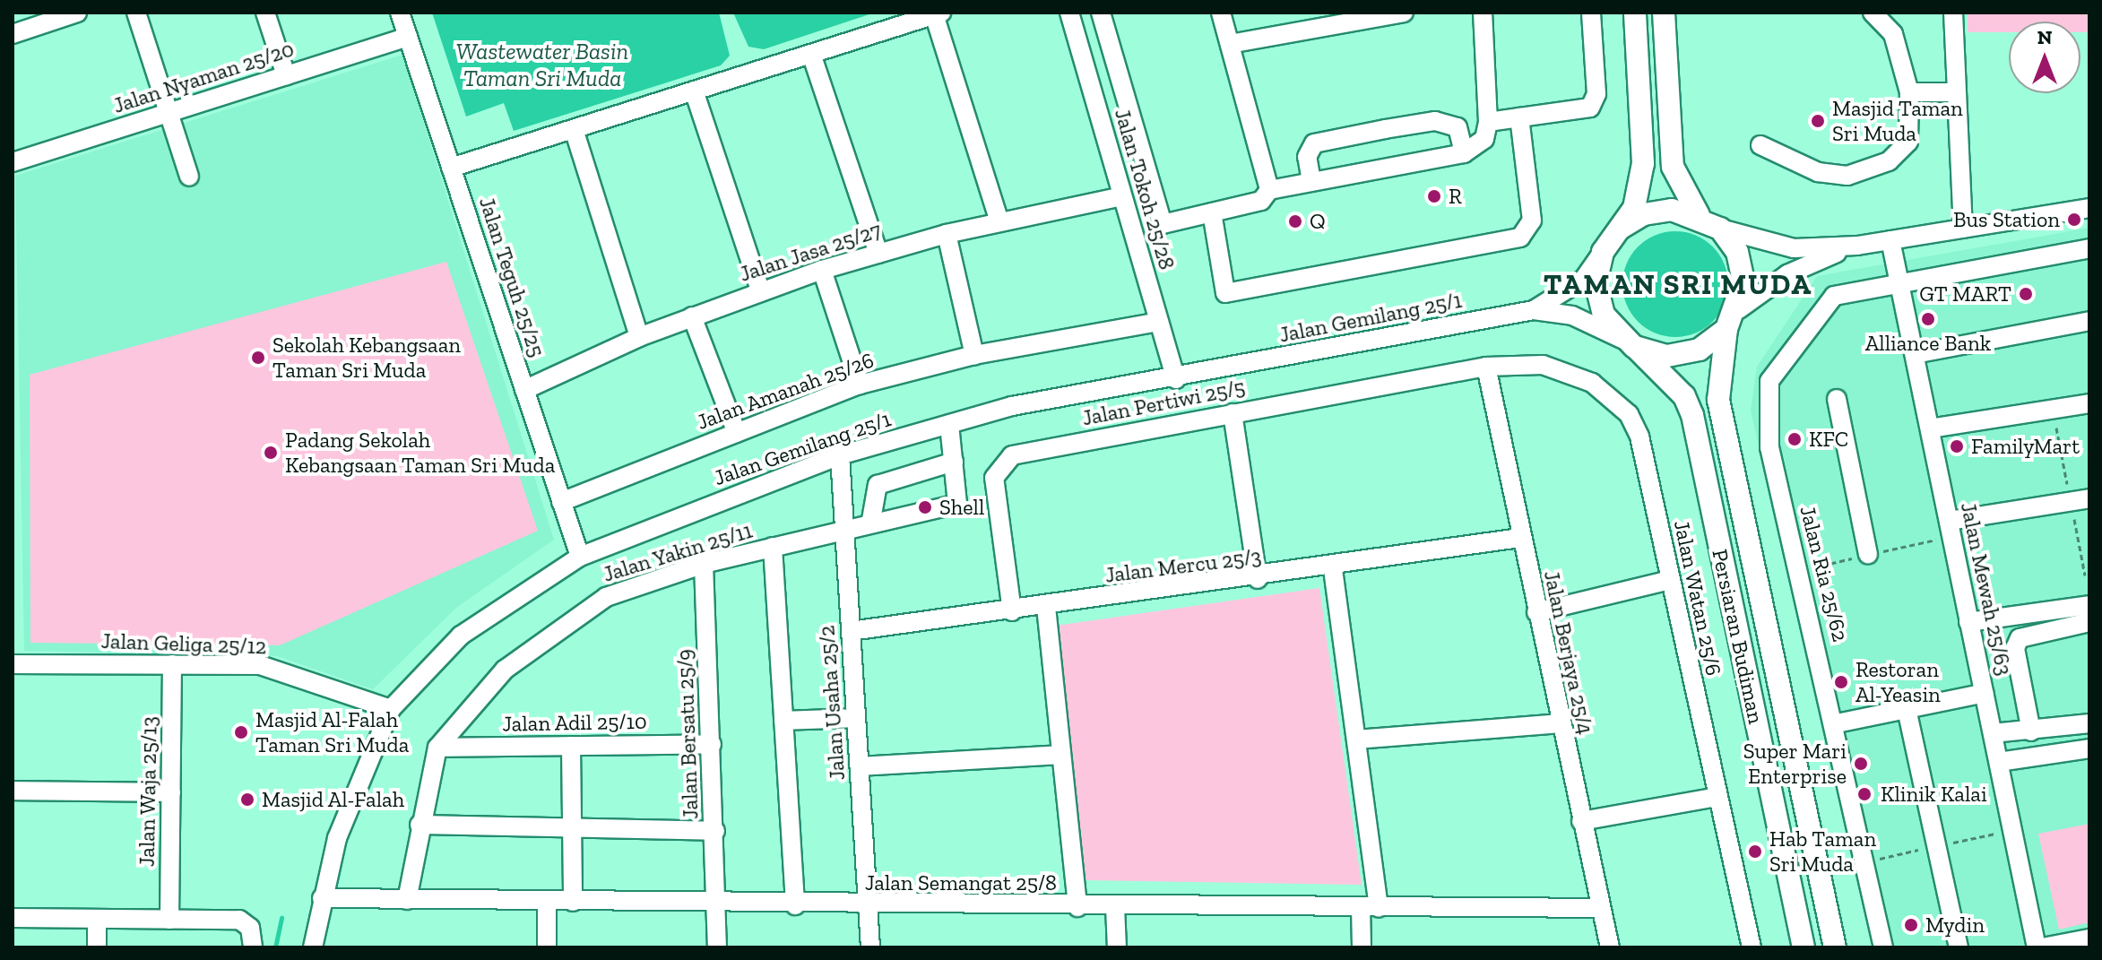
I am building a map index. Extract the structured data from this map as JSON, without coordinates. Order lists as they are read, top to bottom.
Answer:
{
  "streets": {
    "main road": ["Persiaran Budiman"],
    "street": [
      "Jalan Nyaman 25/20",
      "Jalan Tokoh 25/28",
      "Jalan Jasa 25/27",
      "Jalan Teguh 25/25",
      "Jalan Gemilang 25/1",
      "Jalan Amanah 25/26",
      "Jalan Pertiwi 25/5",
      "Jalan Yakin 25/11",
      "Jalan Mercu 25/3",
      "Jalan Ria 25/62",
      "Jalan Mewah 25/63",
      "Jalan Watan 25/6",
      "Jalan Geliga 25/12",
      "Jalan Berjaya 25/4",
      "Jalan Usaha 25/2",
      "Jalan Adil 25/10",
      "Jalan Bersatu 25/9",
      "Jalan Waja 25/13",
      "Jalan Semangat 25/8"
    ]
  },
  "crossings": [
    ["Jalan Nyaman 25/20", "Jalan Teguh 25/25"],
    ["Jalan Tokoh 25/28", "Jalan Jasa 25/27"],
    ["Jalan Tokoh 25/28", "Jalan Gemilang 25/1"],
    ["Jalan Tokoh 25/28", "Jalan Amanah 25/26"],
    ["Jalan Jasa 25/27", "Jalan Teguh 25/25"],
    ["Jalan Teguh 25/25", "Jalan Gemilang 25/1"],
    ["Jalan Teguh 25/25", "Jalan Amanah 25/26"],
    ["Jalan Gemilang 25/1", "Persiaran Budiman"],
    ["Jalan Gemilang 25/1", "Jalan Geliga 25/12"],
    ["Jalan Gemilang 25/1", "Jalan Usaha 25/2"],
    ["Jalan Gemilang 25/1", "Jalan Semangat 25/8"],
    ["Jalan Pertiwi 25/5", "Jalan Mercu 25/3"],
    ["Jalan Pertiwi 25/5", "Jalan Watan 25/6"],
    ["Jalan Pertiwi 25/5", "Jalan Berjaya 25/4"],
    ["Jalan Yakin 25/11", "Jalan Usaha 25/2"],
    ["Jalan Yakin 25/11", "Jalan Adil 25/10"],
    ["Jalan Yakin 25/11", "Jalan Bersatu 25/9"],
    ["Jalan Yakin 25/11", "Jalan Semangat 25/8"],
    ["Jalan Mercu 25/3", "Jalan Berjaya 25/4"],
    ["Jalan Mercu 25/3", "Jalan Usaha 25/2"],
    ["Jalan Ria 25/62", "Jalan Mewah 25/63"],
    ["Jalan Watan 25/6", "Jalan Berjaya 25/4"],
    ["Jalan Geliga 25/12", "Jalan Waja 25/13"],
    ["Jalan Berjaya 25/4", "Jalan Semangat 25/8"],
    ["Jalan Usaha 25/2", "Jalan Semangat 25/8"],
    ["Jalan Adil 25/10", "Jalan Bersatu 25/9"],
    ["Jalan Bersatu 25/9", "Jalan Semangat 25/8"]
  ],
  "districts": ["TAMAN SRI MUDA"],
  "water": ["Wastewater Basin Taman Sri Muda"],
  "places": [
    "Masjid Taman Sri Muda",
    "R",
    "Bus Station",
    "Q",
    "GT MART",
    "Alliance Bank",
    "Sekolah Kebangsaan Taman Sri Muda",
    "KFC",
    "FamilyMart",
    "Padang Sekolah Kebangsaan Taman Sri Muda",
    "Shell",
    "Restoran Al-Yeasin",
    "Masjid Al-Falah Taman Sri Muda",
    "Super Mari Enterprise",
    "Klinik Kalai",
    "Masjid Al-Falah",
    "Hab Taman Sri Muda",
    "Mydin"
  ],
  "north": "top"
}
